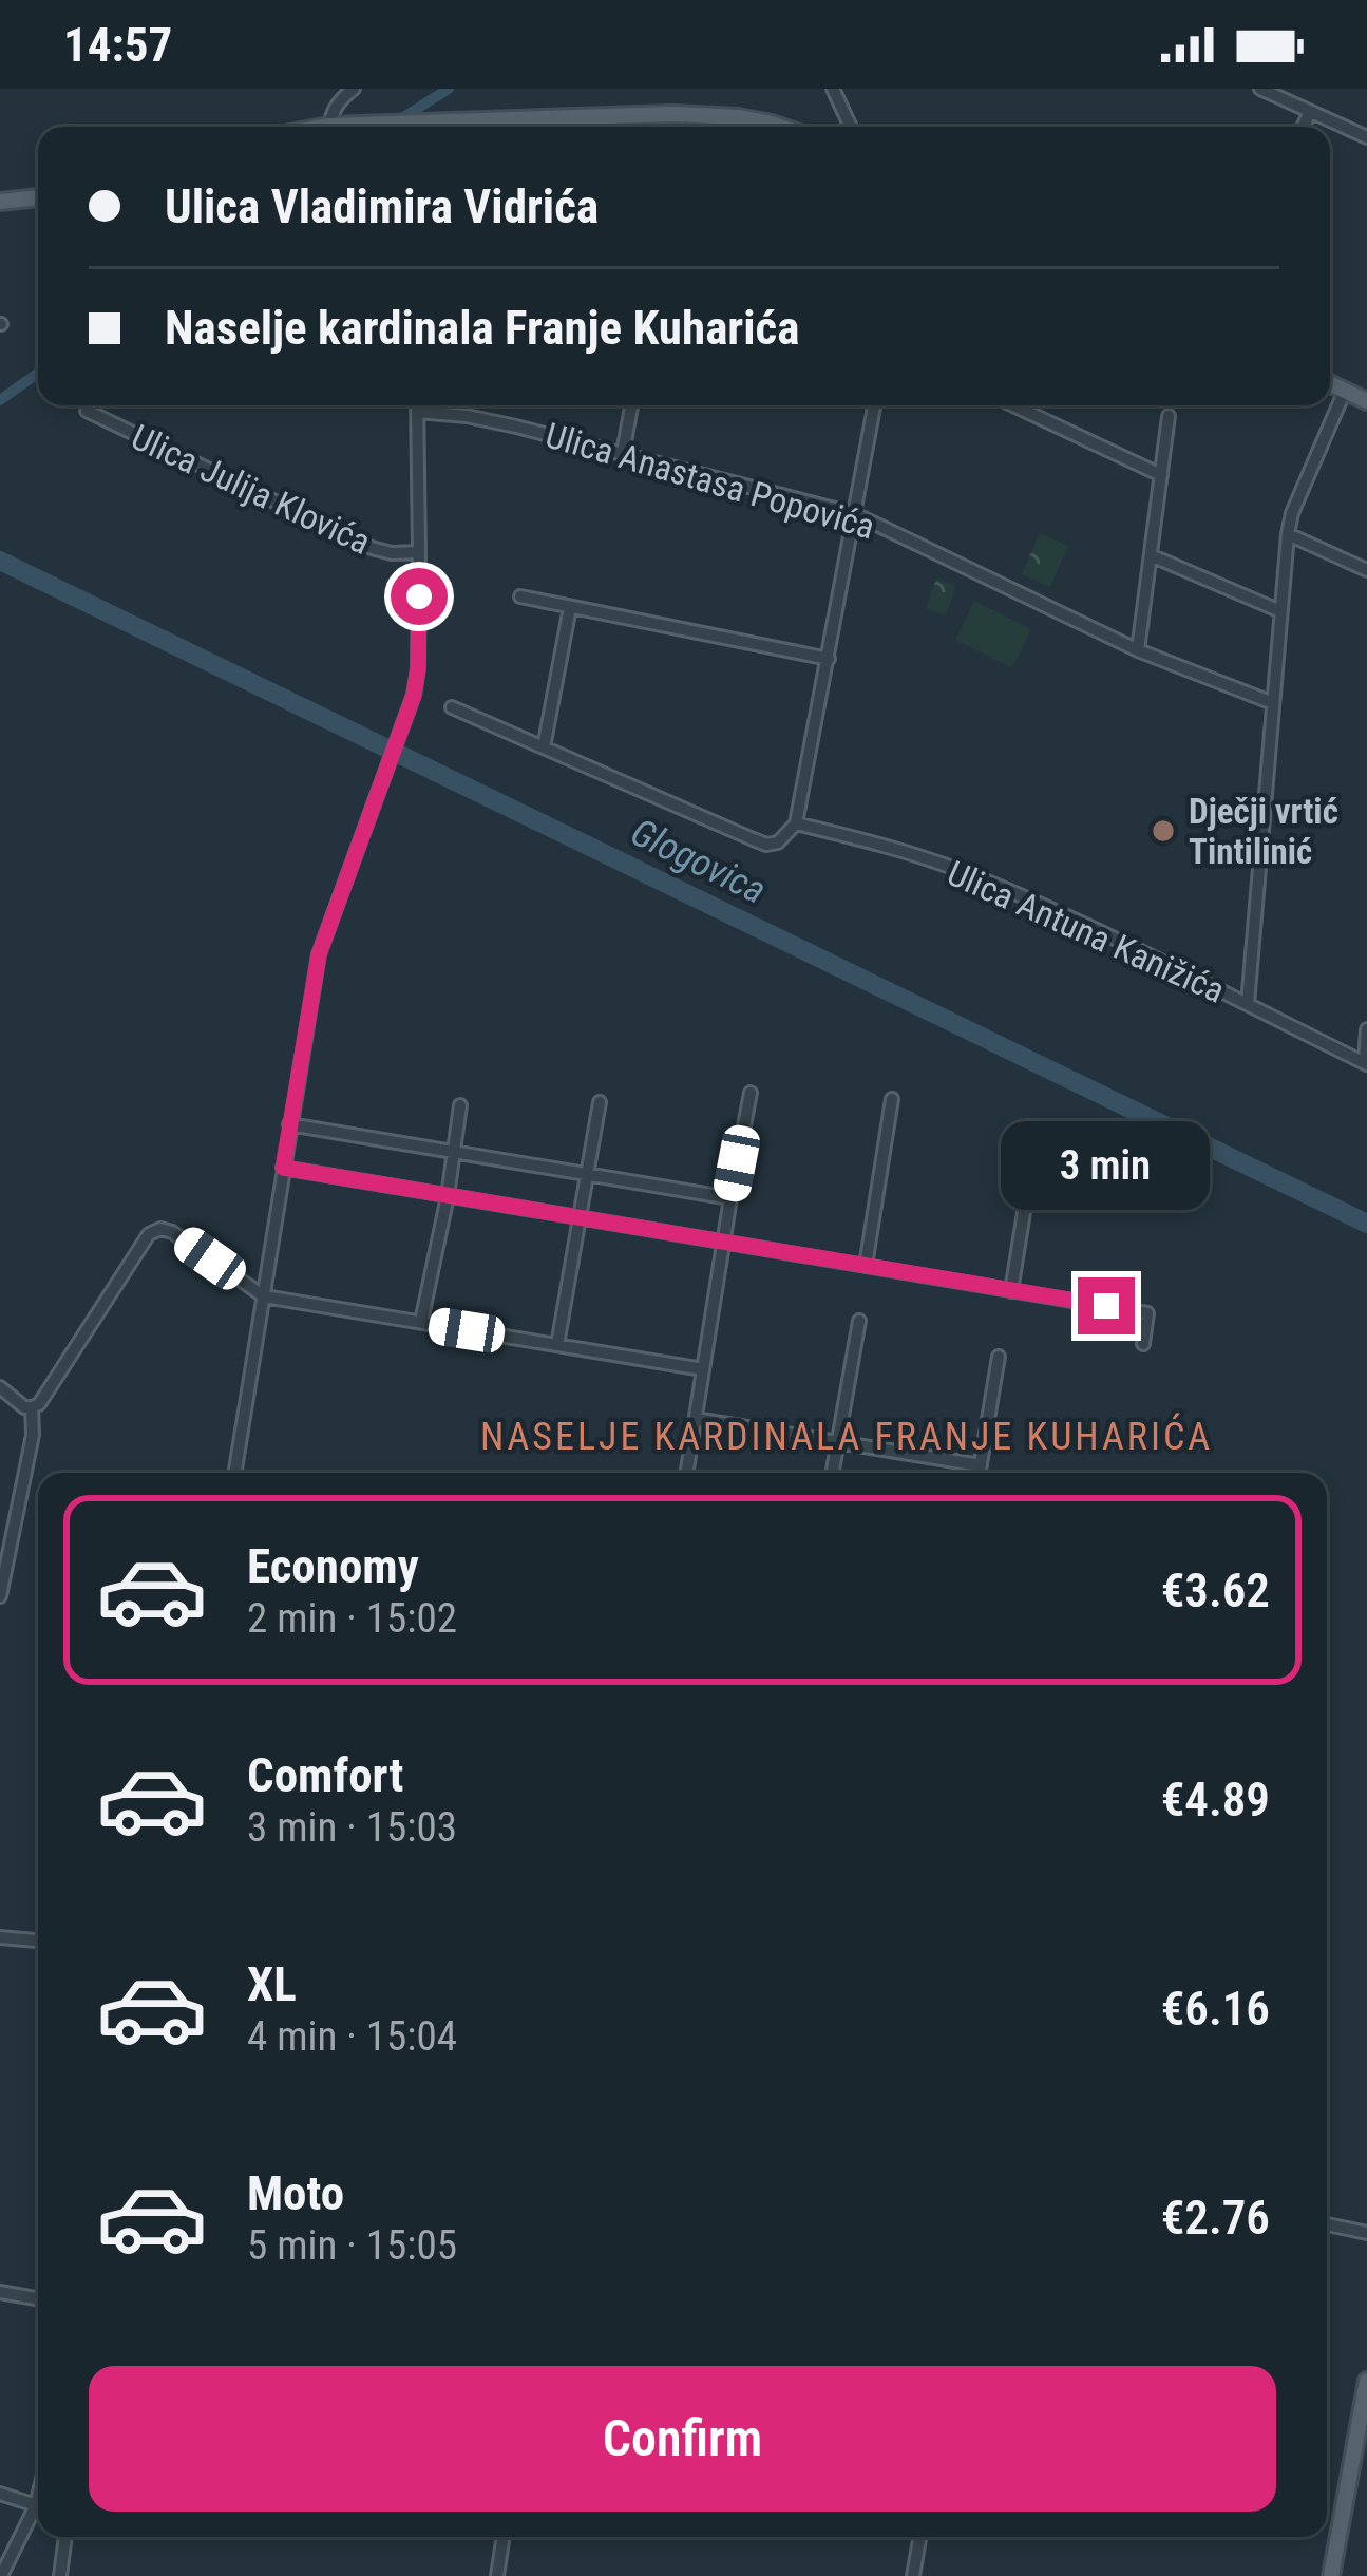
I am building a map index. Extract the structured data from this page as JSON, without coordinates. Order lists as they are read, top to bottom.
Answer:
{
  "streets": {
    "street": ["Ulica Anastasa Popovića", "Ulica Julija Klovića", "Ulica Antuna Kanižića"]
  },
  "districts": ["NASELJE KARDINALA FRANJE KUHARIĆA"],
  "water": ["Glogovica"],
  "places": ["Dječji vrtić Tintilinić"],
  "page": {
    "status": "14:57",
    "banner": ["Ulica Vladimira Vidrića", "Naselje kardinala Franje Kuharića"],
    "bubble": "3 min",
    "list": [
      {
        "name": "Economy",
        "note": "2 min · 15:02",
        "value": "€3.62"
      },
      {
        "name": "Comfort",
        "note": "3 min · 15:03",
        "value": "€4.89"
      },
      {
        "name": "XL",
        "note": "4 min · 15:04",
        "value": "€6.16"
      },
      {
        "name": "Moto",
        "note": "5 min · 15:05",
        "value": "€2.76"
      }
    ],
    "buttons": "Confirm"
  }
}
